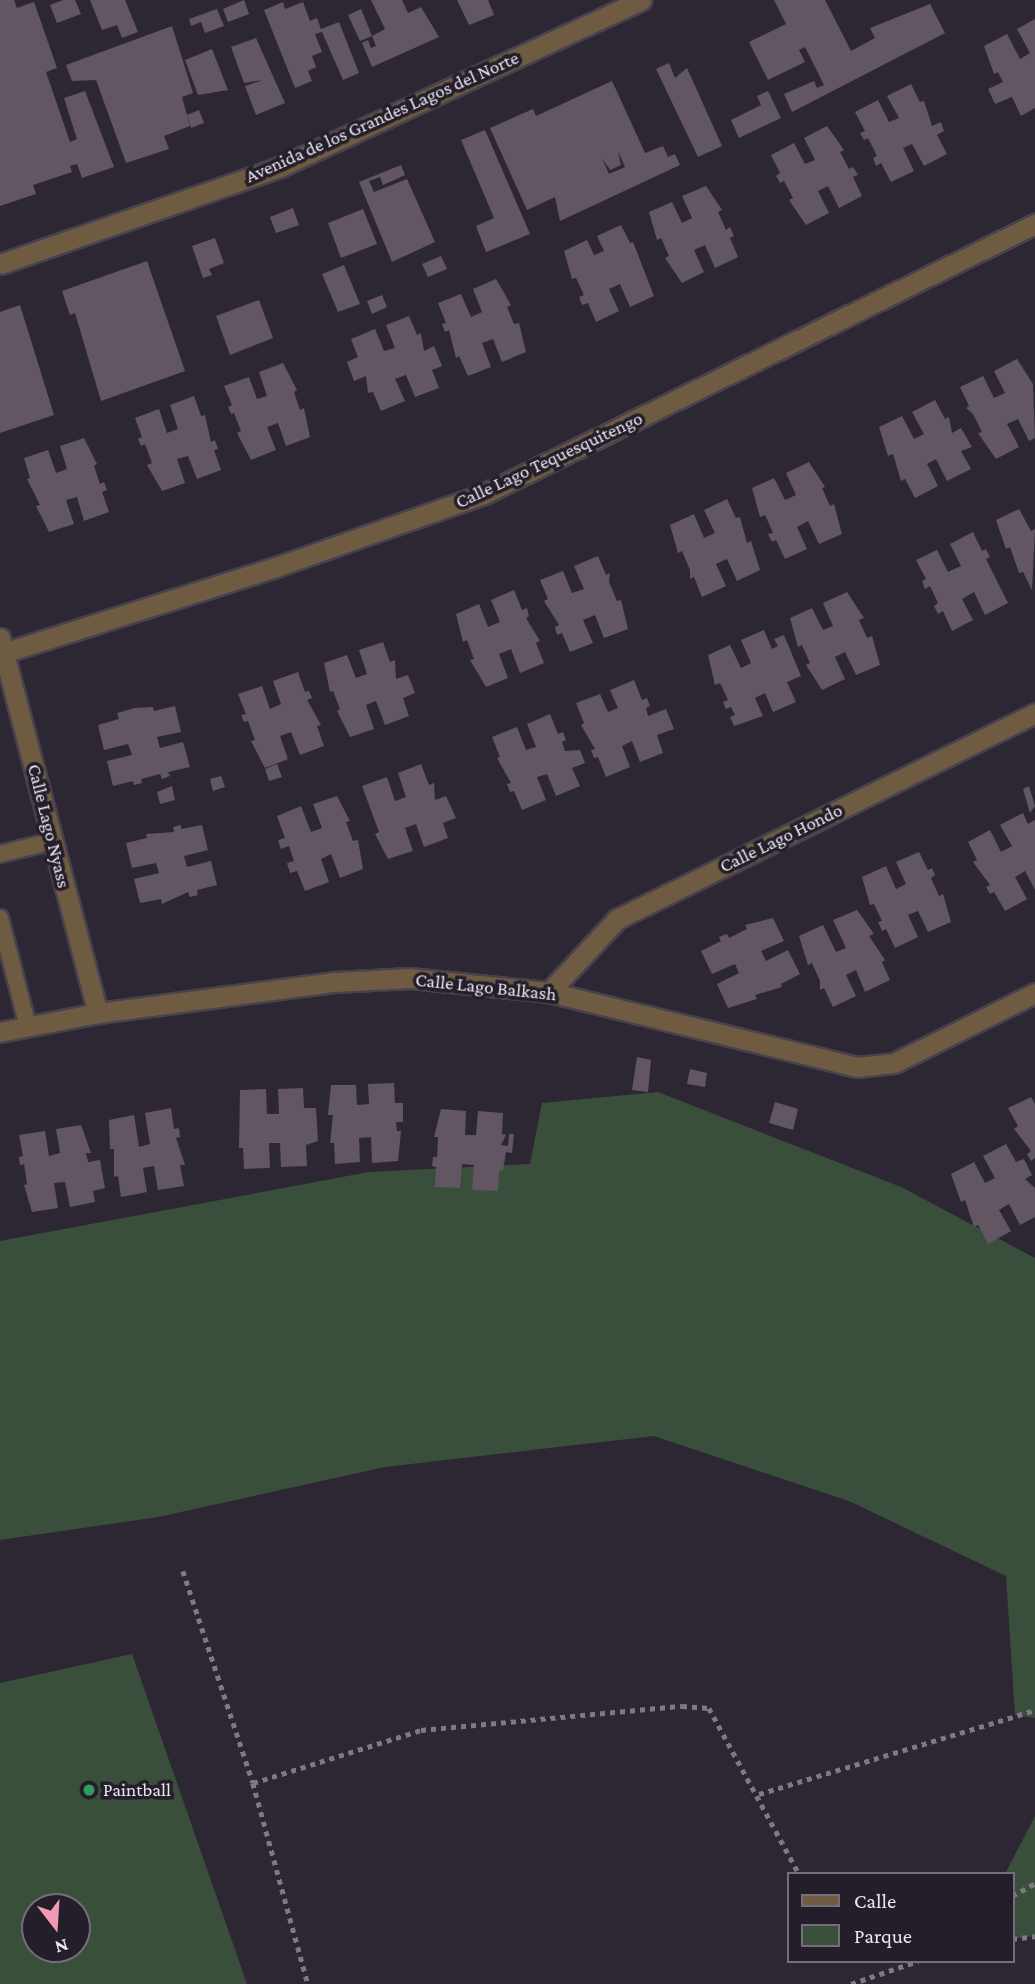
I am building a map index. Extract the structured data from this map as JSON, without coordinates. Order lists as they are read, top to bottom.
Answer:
{
  "streets": {
    "street": [
      "Avenida de los Grandes Lagos del Norte",
      "Calle Lago Tequesquitengo",
      "Calle Lago Nyass",
      "Calle Lago Hondo",
      "Calle Lago Balkash"
    ]
  },
  "crossings": [
    ["Calle Lago Tequesquitengo", "Calle Lago Nyass"],
    ["Calle Lago Nyass", "Calle Lago Balkash"],
    ["Calle Lago Hondo", "Calle Lago Balkash"]
  ],
  "places": ["Paintball"],
  "legend": ["Calle", "Parque"],
  "north": "bottom"
}
